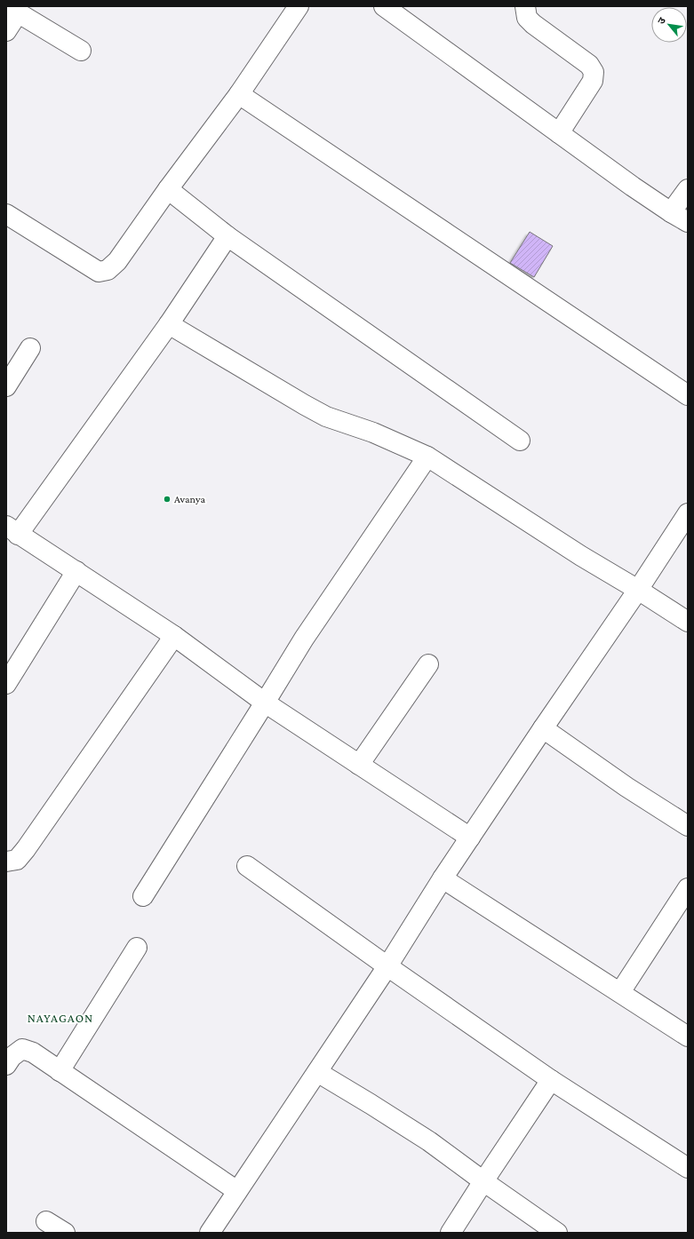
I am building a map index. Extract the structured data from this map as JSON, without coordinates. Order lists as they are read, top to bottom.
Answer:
{
  "districts": ["NAYAGAON"],
  "places": ["Avanya"],
  "north": "top left"
}
